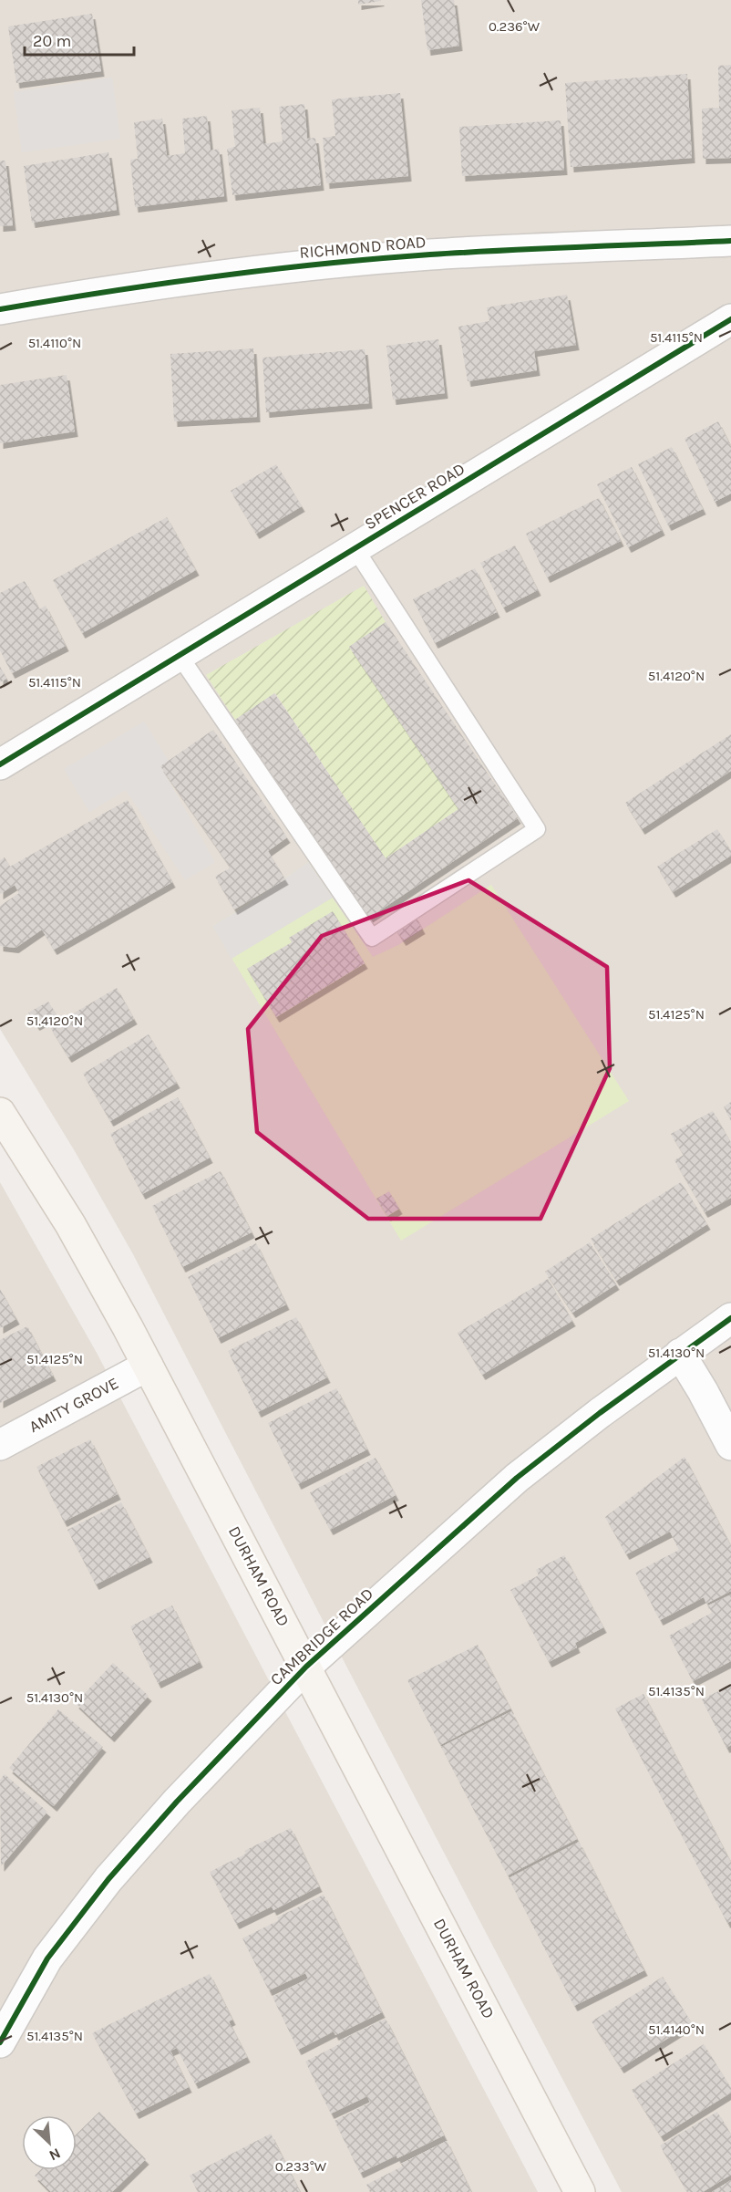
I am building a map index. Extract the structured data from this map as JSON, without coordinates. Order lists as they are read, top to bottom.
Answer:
{
  "streets": {
    "main road": ["DURHAM ROAD"],
    "street": [
      "RICHMOND ROAD",
      "SPENCER ROAD",
      "AMITY GROVE",
      "CAMBRIDGE ROAD"
    ]
  },
  "crossings": [
    ["AMITY GROVE", "DURHAM ROAD"],
    ["DURHAM ROAD", "CAMBRIDGE ROAD"]
  ],
  "scale_bar": "20 m",
  "north": "bottom right",
  "coordinates": [
    "0.236°W",
    "51.4115°N",
    "51.4110°N",
    "51.4120°N",
    "51.4125°N",
    "51.4130°N",
    "51.4135°N",
    "51.4140°N",
    "0.233°W"
  ]
}
